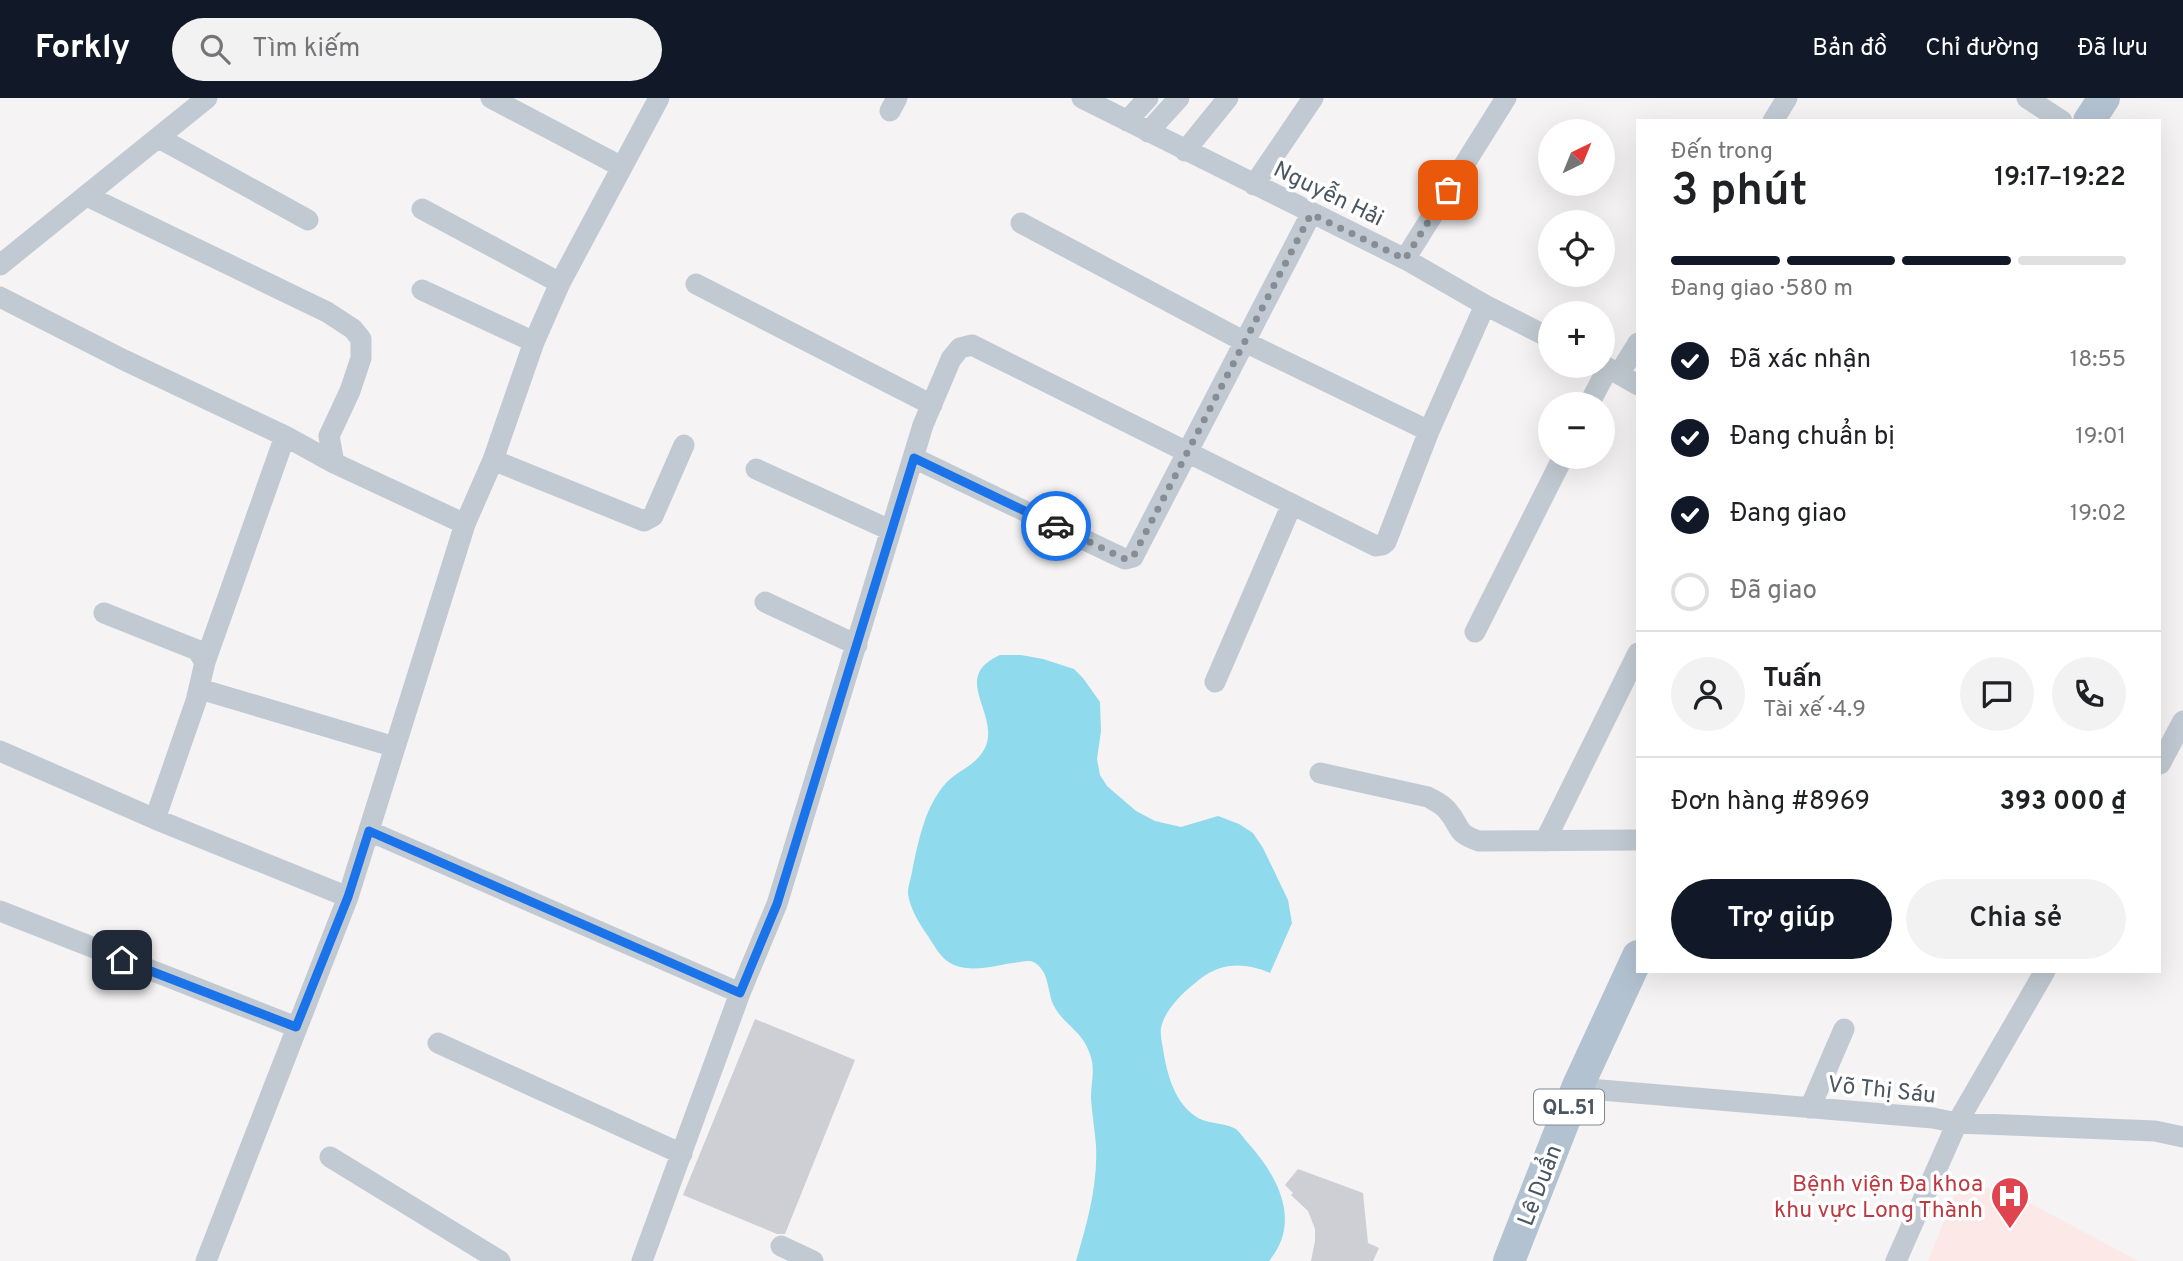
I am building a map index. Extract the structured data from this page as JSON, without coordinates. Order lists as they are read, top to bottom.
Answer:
{
  "streets": {
    "main road": ["QL.51", "Lê Duẩn"],
    "street": ["Nguyễn Hải", "Võ Thị Sáu"]
  },
  "crossings": [
    ["Võ Thị Sáu", "Lê Duẩn"]
  ],
  "places": {
    "hospital": ["Bệnh viện Đa khoa khu vực Long Thành"]
  },
  "north": "top right",
  "page": {
    "header": "Forkly",
    "search": "Tìm kiếm",
    "nav": ["Bản đồ", "Chỉ đường", "Đã lưu"],
    "map_buttons": ["+", "−"],
    "heading": ["3 phút", "Đến trong", "19:17–19:22"],
    "panel": [
      "Tuấn",
      "Tài xế · 4.9",
      "Đơn hàng #8969",
      "393 000 ₫"
    ],
    "bar": "Đang giao · 580 m",
    "list": [
      ["Đã xác nhận", "18:55"],
      ["Đang chuẩn bị", "19:01"],
      ["Đang giao", "19:02"],
      "Đã giao"
    ],
    "buttons": ["Trợ giúp", "Chia sẻ"]
  }
}
